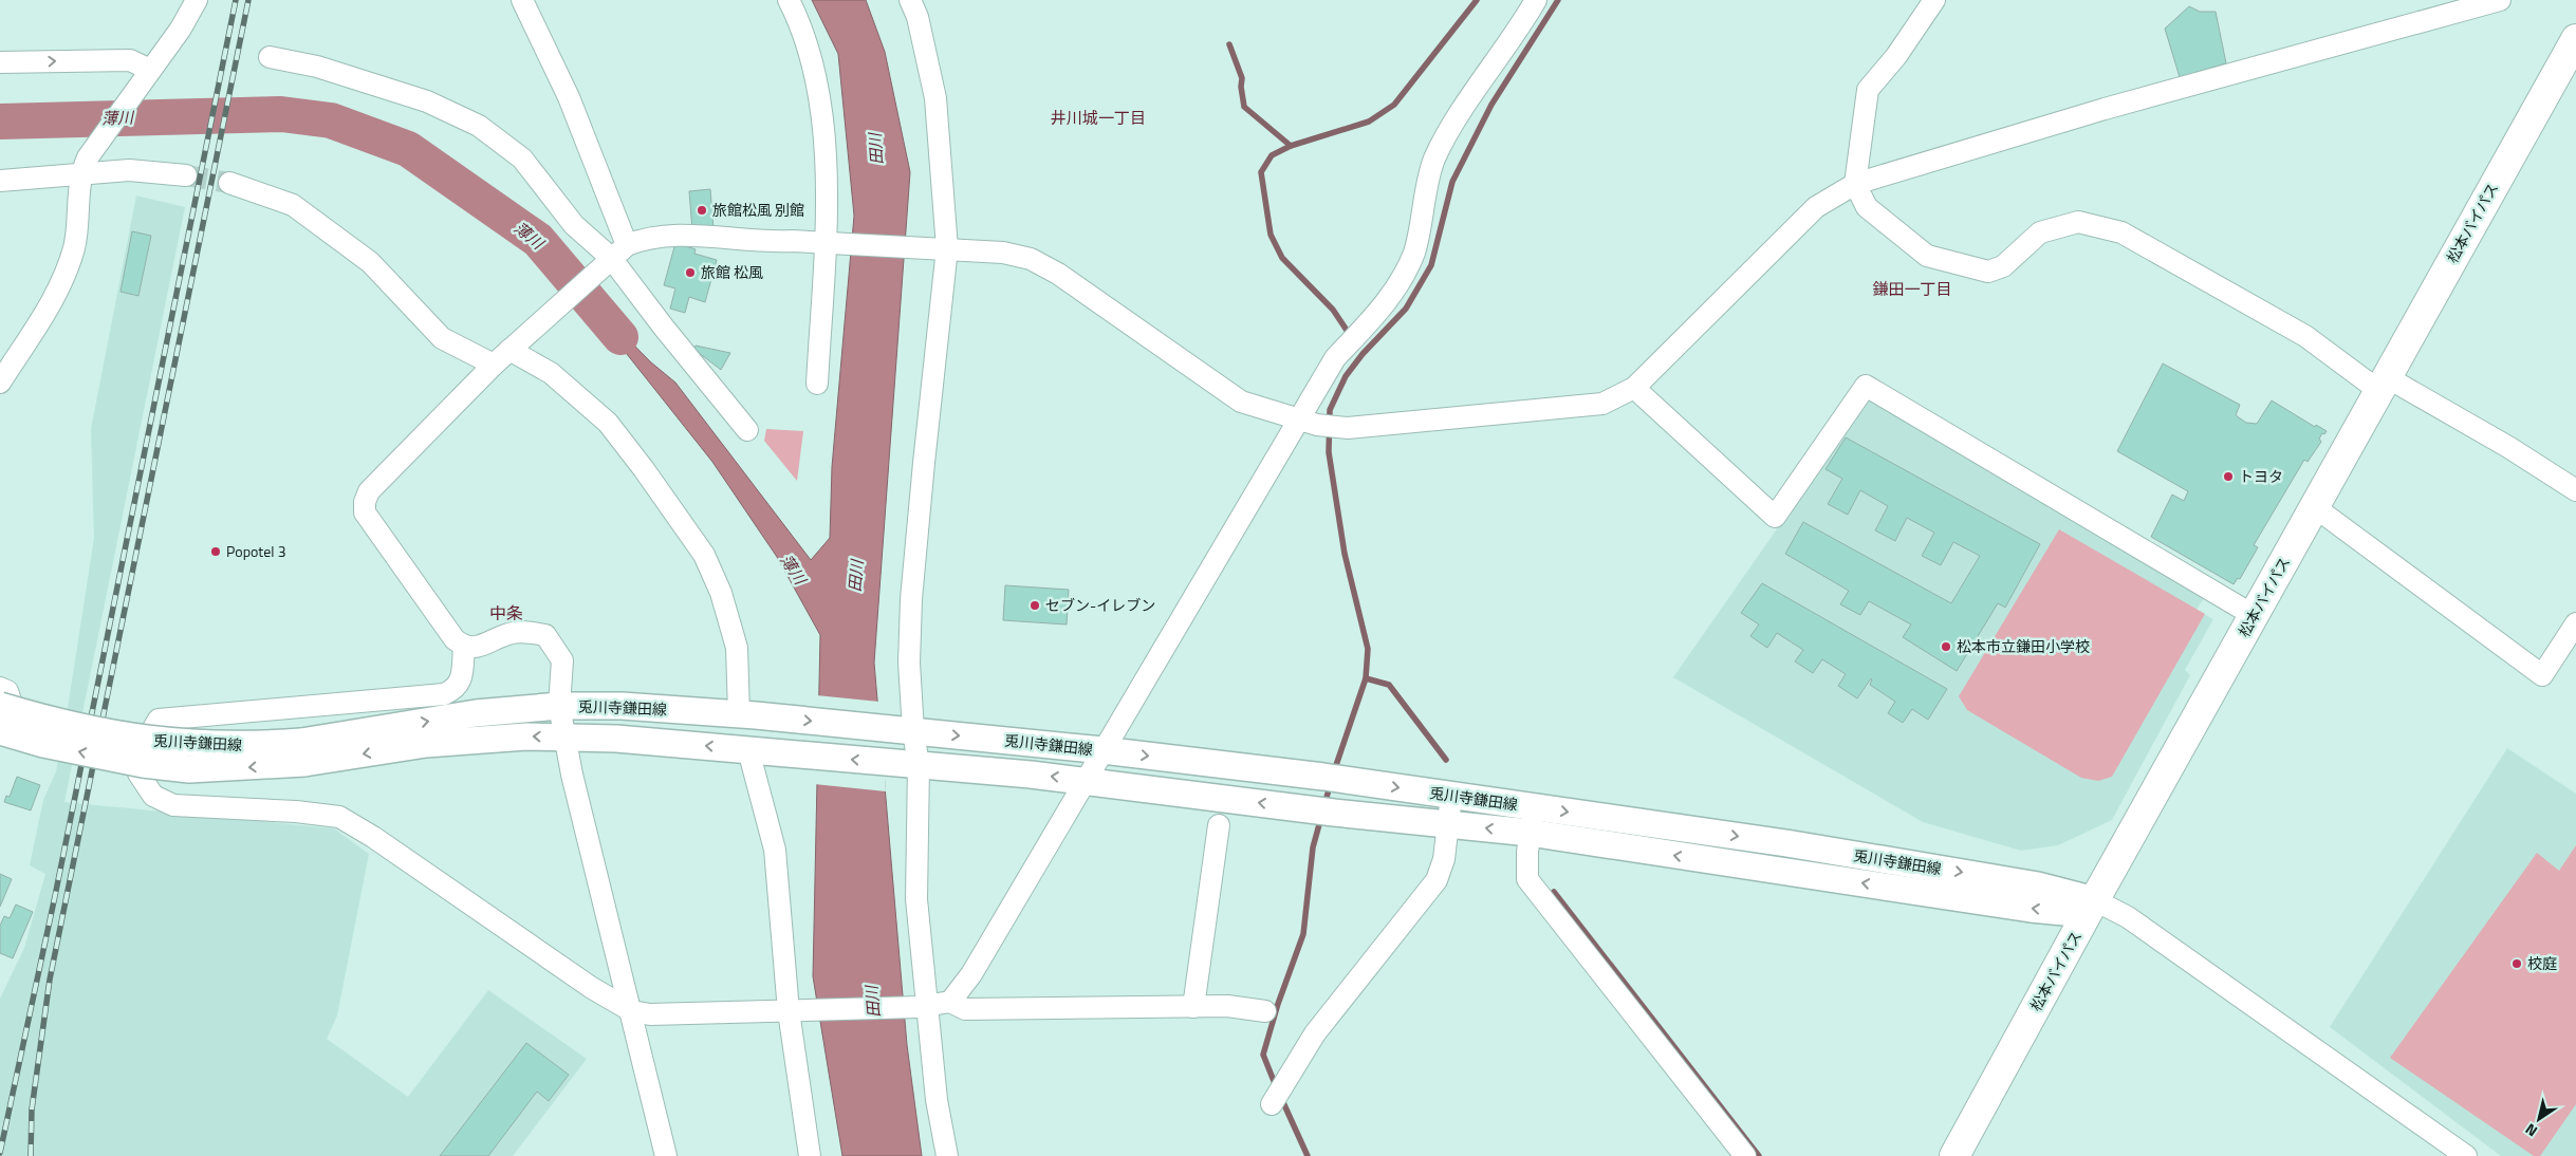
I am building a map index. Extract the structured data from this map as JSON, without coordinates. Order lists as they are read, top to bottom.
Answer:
{
  "streets": {
    "highway": ["松本バイパス"],
    "main road": ["兎川寺鎌田線"]
  },
  "crossings": [
    ["松本バイパス", "兎川寺鎌田線"]
  ],
  "districts": ["井川城一丁目", "鎌田一丁目", "中条"],
  "water": ["薄川", "田川"],
  "places": [
    "旅館松風 別館",
    "旅館 松風",
    "トヨタ",
    "Popotel 3",
    "セブン-イレブン",
    "松本市立鎌田小学校",
    "校庭"
  ],
  "north": "bottom left"
}
